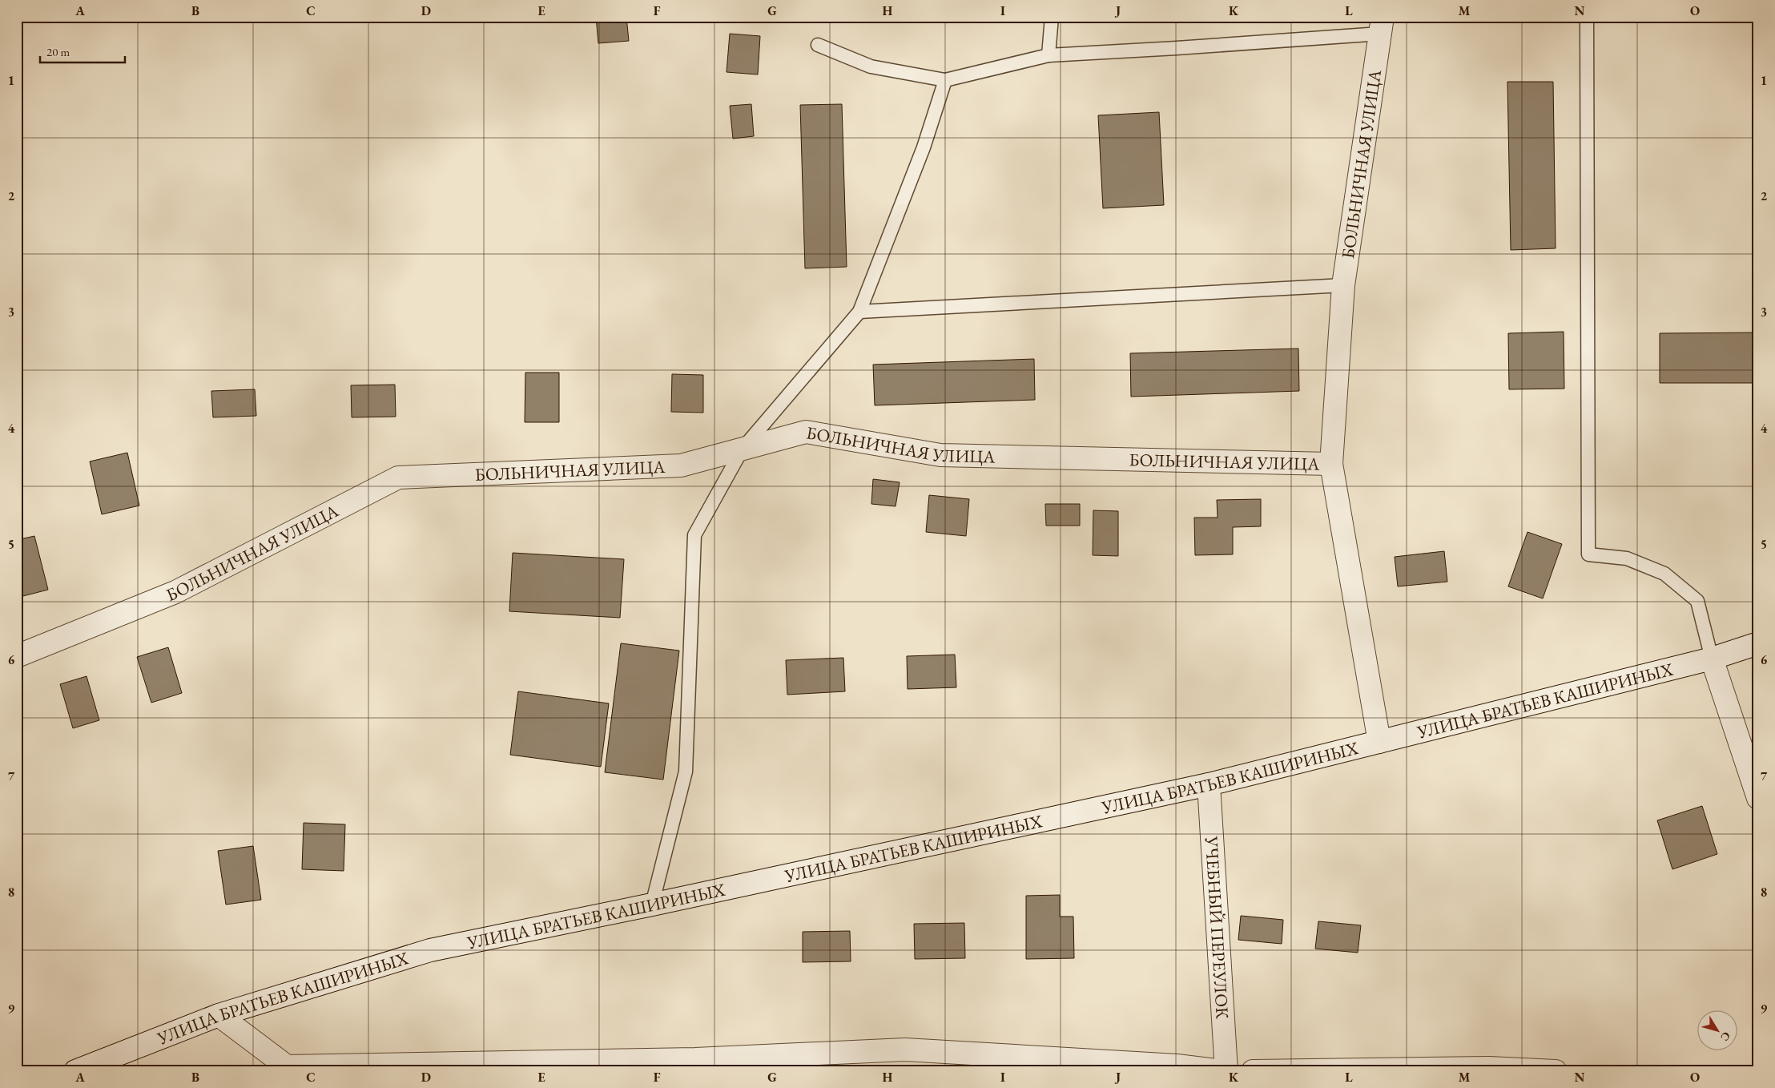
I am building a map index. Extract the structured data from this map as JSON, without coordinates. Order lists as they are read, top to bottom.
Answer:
{
  "streets": {
    "street": ["БОЛЬНИЧНАЯ УЛИЦА", "УЛИЦА БРАТЬЕВ КАШИРИНЫХ", "УЧЕБНЫЙ ПЕРЕУЛОК"]
  },
  "crossings": [
    ["УЛИЦА БРАТЬЕВ КАШИРИНЫХ", "УЧЕБНЫЙ ПЕРЕУЛОК"]
  ],
  "scale_bar": "20 m",
  "north": "bottom right",
  "grid": {
    "columns": [
      "A",
      "B",
      "C",
      "D",
      "E",
      "F",
      "G",
      "H",
      "I",
      "J",
      "K",
      "L",
      "M",
      "N",
      "O"
    ],
    "rows": [
      "1",
      "2",
      "3",
      "4",
      "5",
      "6",
      "7",
      "8",
      "9"
    ]
  }
}
